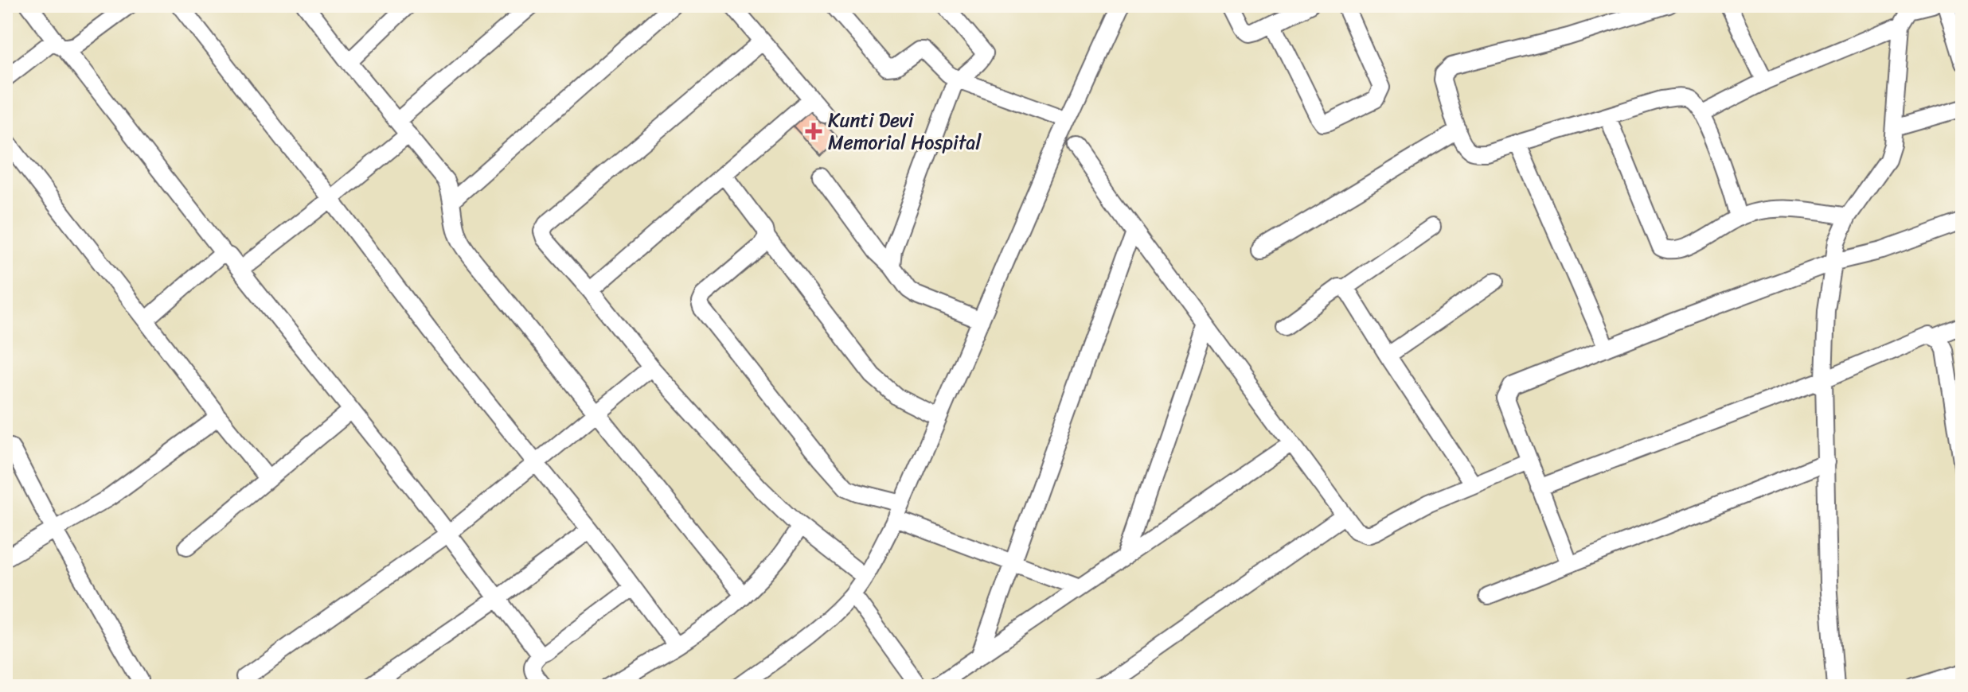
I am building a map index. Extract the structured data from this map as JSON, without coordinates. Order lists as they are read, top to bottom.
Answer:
{
  "places": {
    "health": ["Kunti Devi Memorial Hospital"]
  }
}
